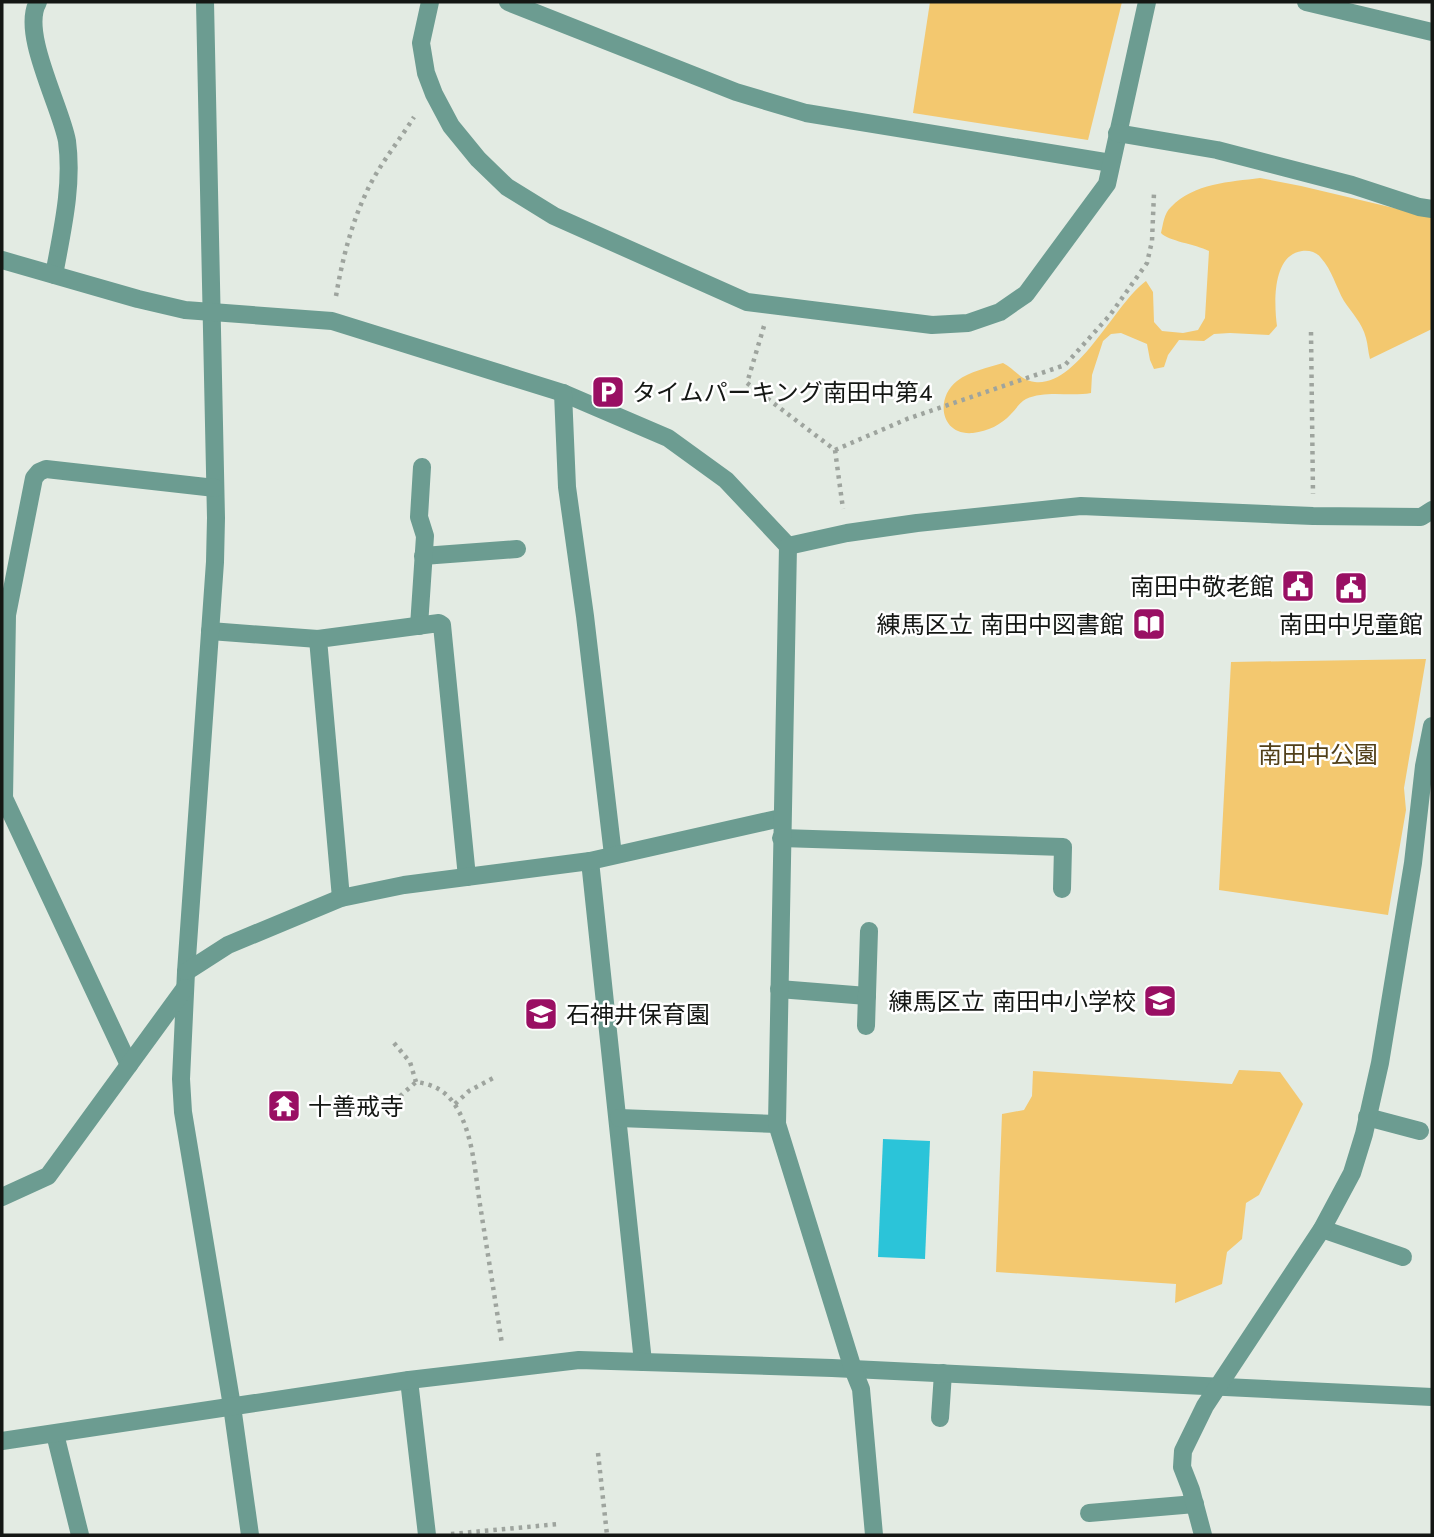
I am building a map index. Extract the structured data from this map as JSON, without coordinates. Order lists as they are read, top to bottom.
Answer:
{
  "parks": ["南田中公園"],
  "places": {
    "parking": ["タイムパーキング南田中第4"],
    "public building": ["南田中敬老館", "南田中児童館"],
    "library": ["練馬区立 南田中図書館"],
    "school or university": ["練馬区立 南田中小学校", "石神井保育園"],
    "temple": ["十善戒寺"]
  }
}
